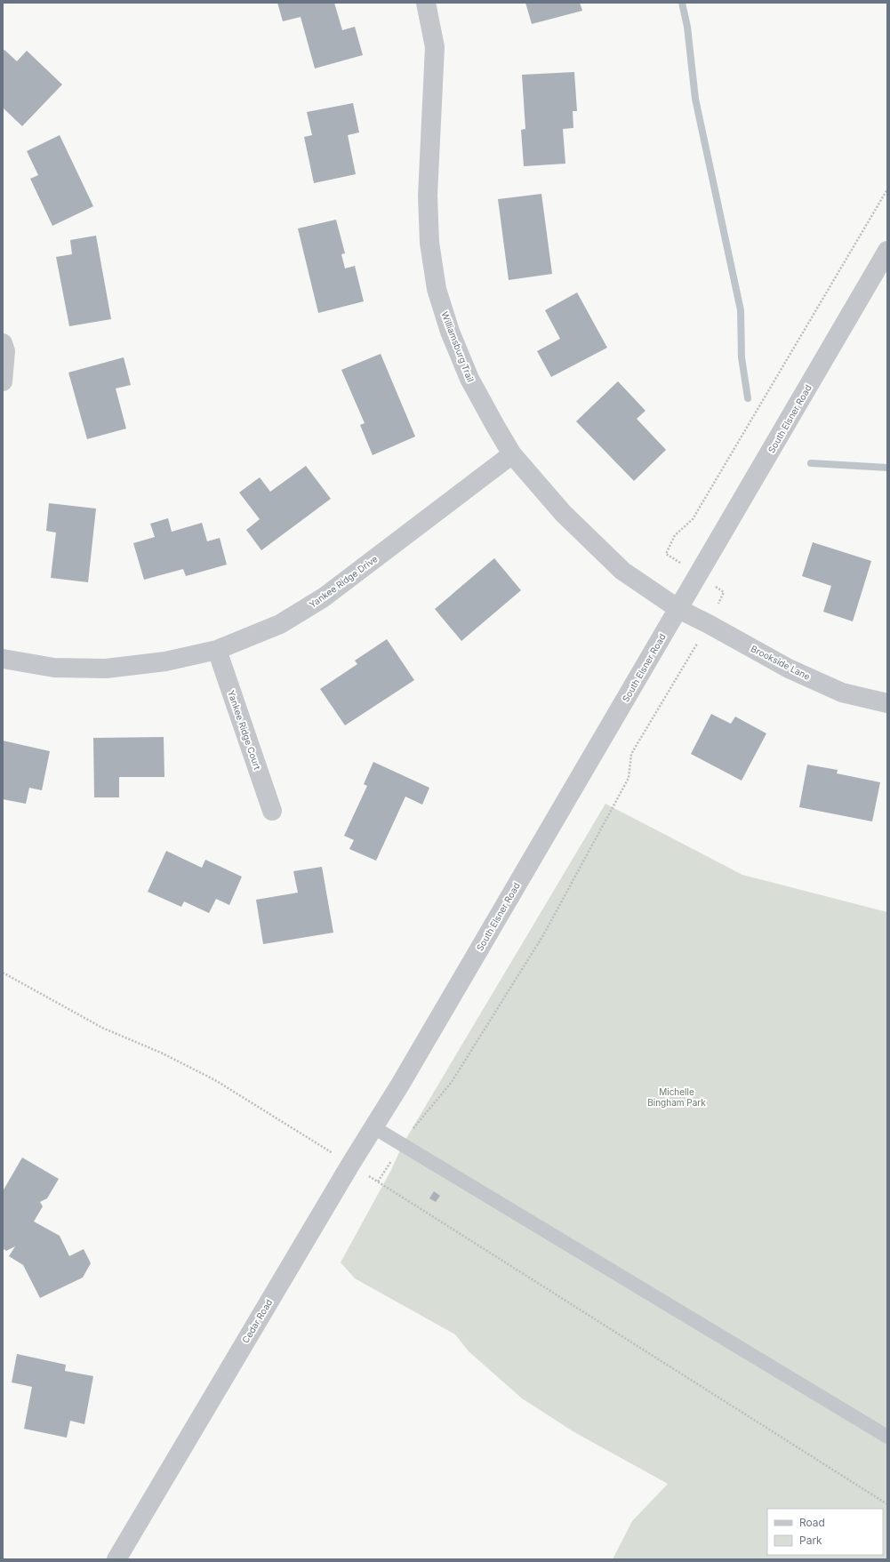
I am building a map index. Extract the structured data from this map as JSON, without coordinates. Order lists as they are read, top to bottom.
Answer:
{
  "streets": {
    "street": [
      "Williamsburg Trail",
      "South Elsner Road",
      "Yankee Ridge Drive",
      "Brookside Lane",
      "Yankee Ridge Court",
      "Cedar Road"
    ]
  },
  "crossings": [
    ["Williamsburg Trail", "South Elsner Road"],
    ["Williamsburg Trail", "Yankee Ridge Drive"],
    ["Williamsburg Trail", "Brookside Lane"],
    ["South Elsner Road", "Brookside Lane"],
    ["South Elsner Road", "Cedar Road"],
    ["Yankee Ridge Drive", "Yankee Ridge Court"]
  ],
  "parks": ["Michelle Bingham Park"],
  "legend": ["Road", "Park"]
}
